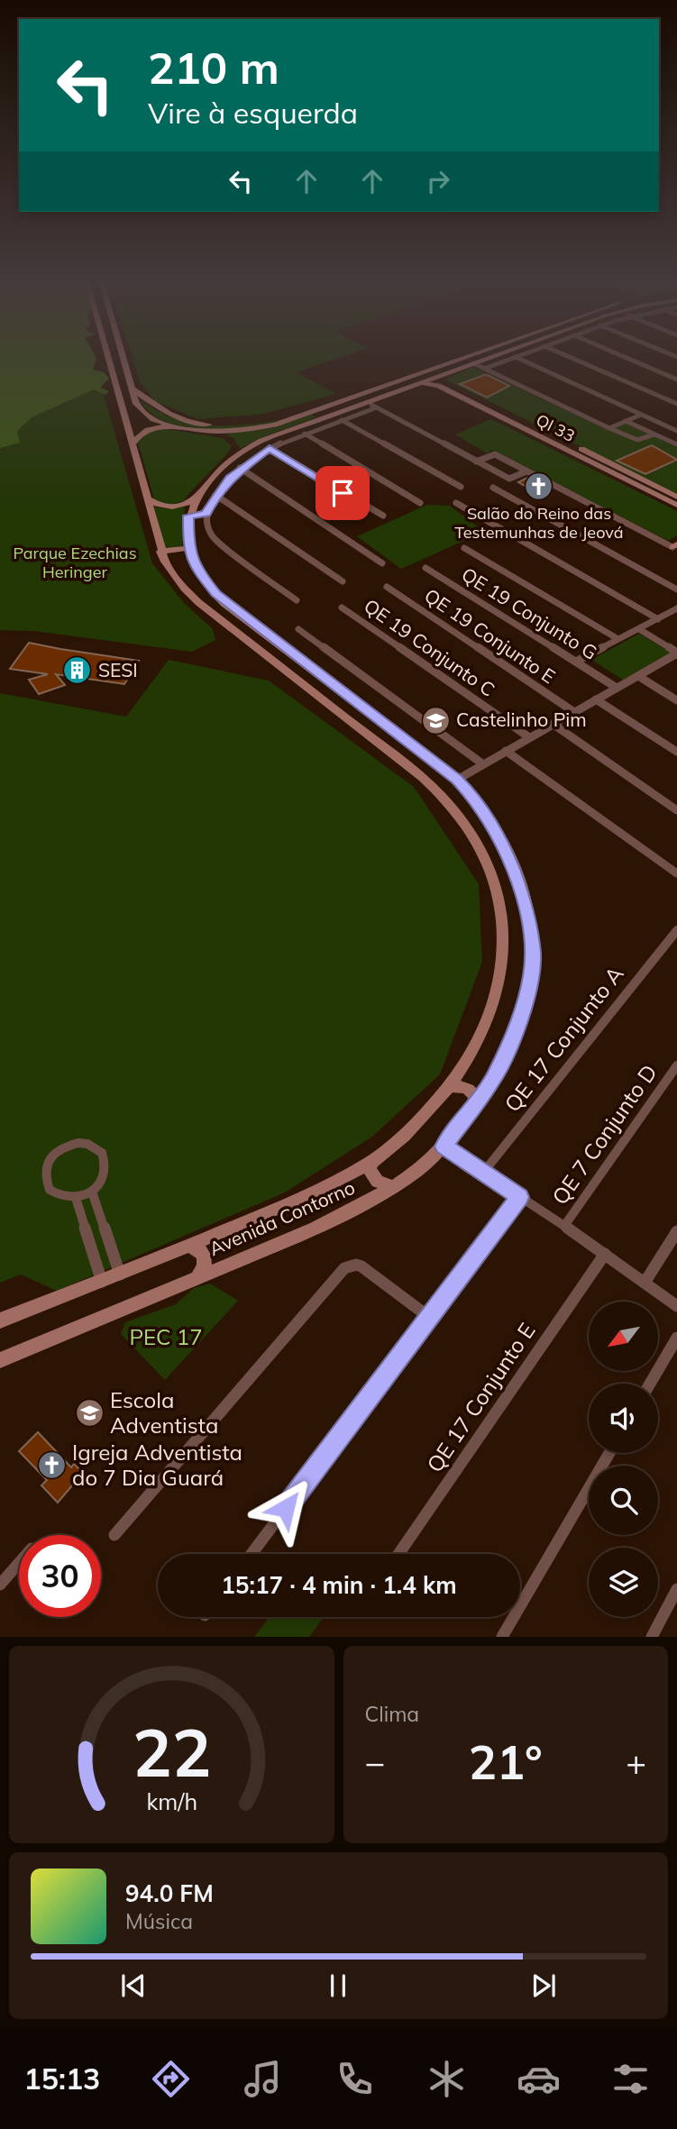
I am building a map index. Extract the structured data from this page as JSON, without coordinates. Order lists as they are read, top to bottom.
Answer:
{
  "streets": {
    "main road": ["QI 33", "Avenida Contorno"],
    "street": [
      "QE 19 Conjunto G",
      "QE 19 Conjunto E",
      "QE 19 Conjunto C",
      "QE 17 Conjunto A",
      "QE 7 Conjunto D",
      "QE 17 Conjunto E"
    ]
  },
  "crossings": [
    ["QI 33", "Avenida Contorno"]
  ],
  "parks": ["Parque Ezechias Heringer", "PEC 17"],
  "places": {
    "church": ["Salão do Reino das Testemunhas de Jeová", "Igreja Adventista do 7 Dia Guará"],
    "building": ["SESI"],
    "school or university": ["Castelinho Pim", "Escola Adventista"]
  },
  "north": "bottom left",
  "page": {
    "turn": ["210 m", "Vire à esquerda"],
    "limit": "30",
    "trip": "15:17 · 4 min · 1.4 km",
    "tile": "Clima",
    "heat": ["−", "21°", "+"],
    "song": ["94.0 FM", "Música"],
    "tabs": "15:13",
    "gauge": ["22", "km/h"]
  }
}
